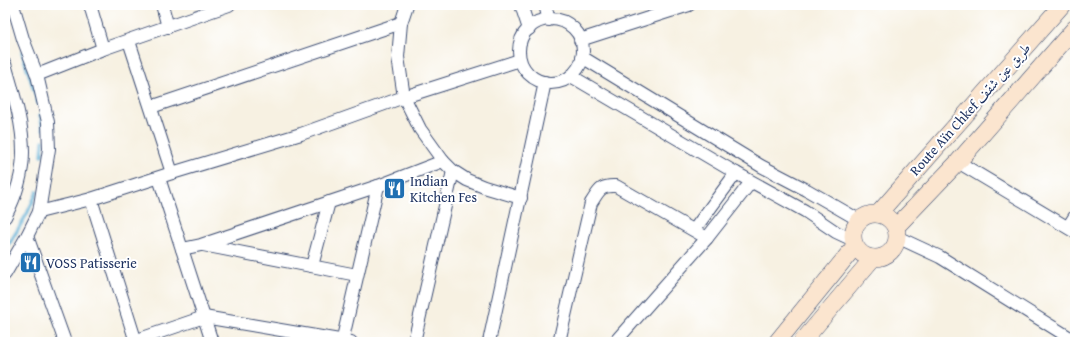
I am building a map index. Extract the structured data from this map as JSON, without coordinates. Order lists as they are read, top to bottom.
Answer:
{
  "streets": {
    "main road": ["Route Aïn Chkef طريق عين شقف"]
  },
  "places": {
    "restaurant": ["Indian Kitchen Fes", "VOSS Patisserie"]
  }
}
